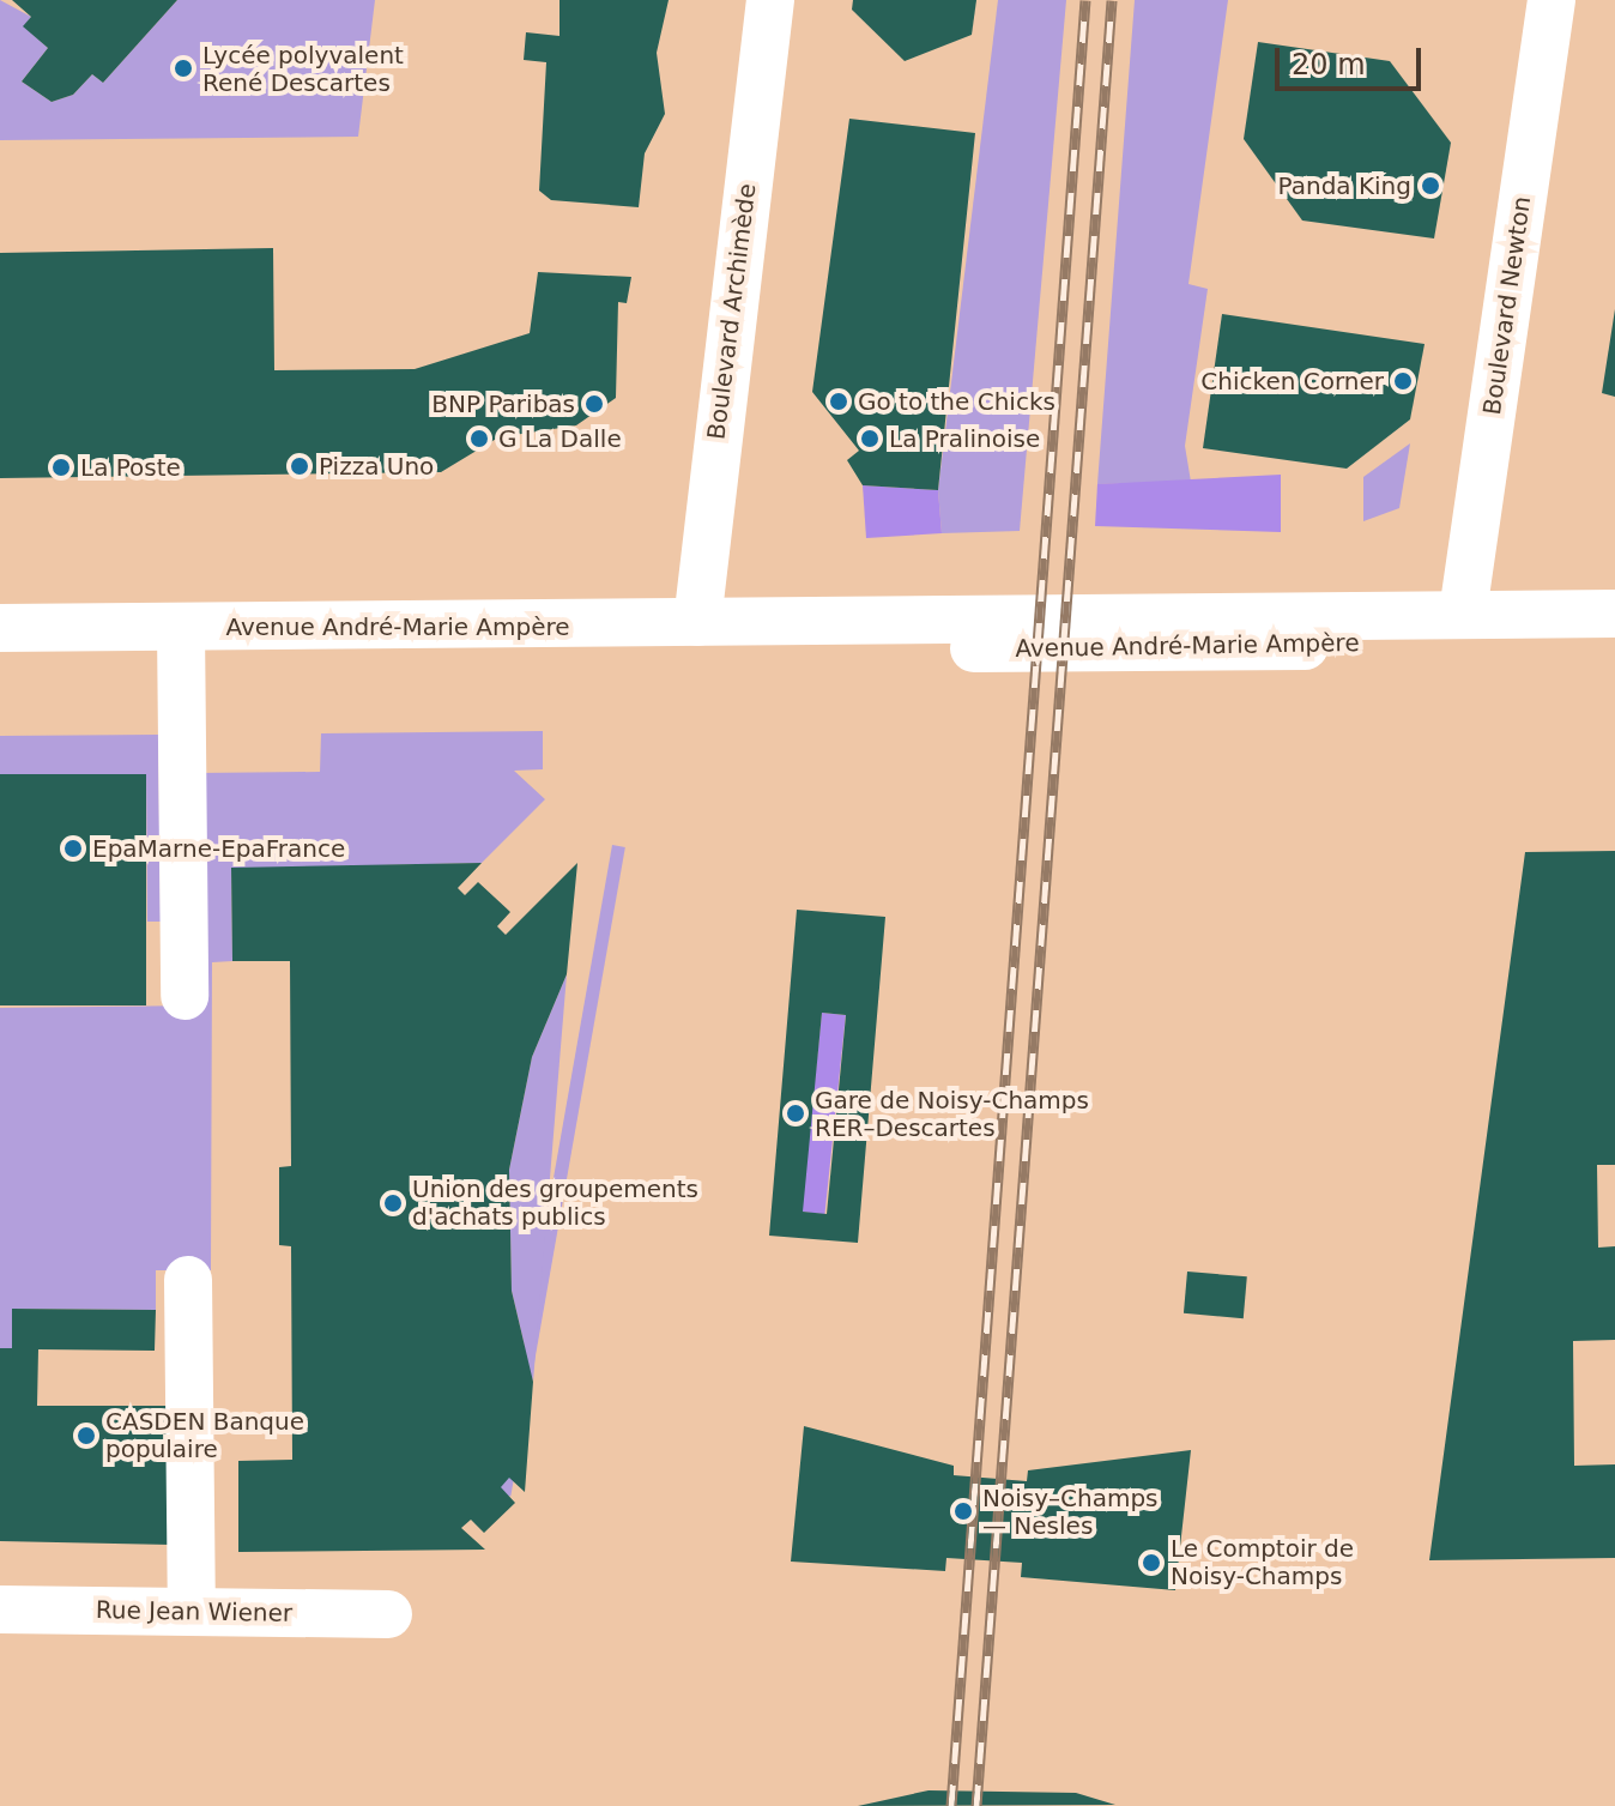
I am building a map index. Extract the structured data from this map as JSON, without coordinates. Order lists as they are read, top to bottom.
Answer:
{
  "streets": {
    "street": [
      "Boulevard Newton",
      "Boulevard Archimède",
      "Avenue André-Marie Ampère",
      "Rue Jean Wiener"
    ]
  },
  "crossings": [
    ["Boulevard Newton", "Avenue André-Marie Ampère"],
    ["Boulevard Archimède", "Avenue André-Marie Ampère"]
  ],
  "places": [
    "Lycée polyvalent René Descartes",
    "Panda King",
    "Chicken Corner",
    "Go to the Chicks",
    "BNP Paribas",
    "G La Dalle",
    "La Pralinoise",
    "Pizza Uno",
    "La Poste",
    "EpaMarne-EpaFrance",
    "Gare de Noisy-Champs RER–Descartes",
    "Union des groupements d'achats publics",
    "CASDEN Banque populaire",
    "Noisy–Champs — Nesles",
    "Le Comptoir de Noisy-Champs"
  ],
  "scale_bar": "20 m"
}
